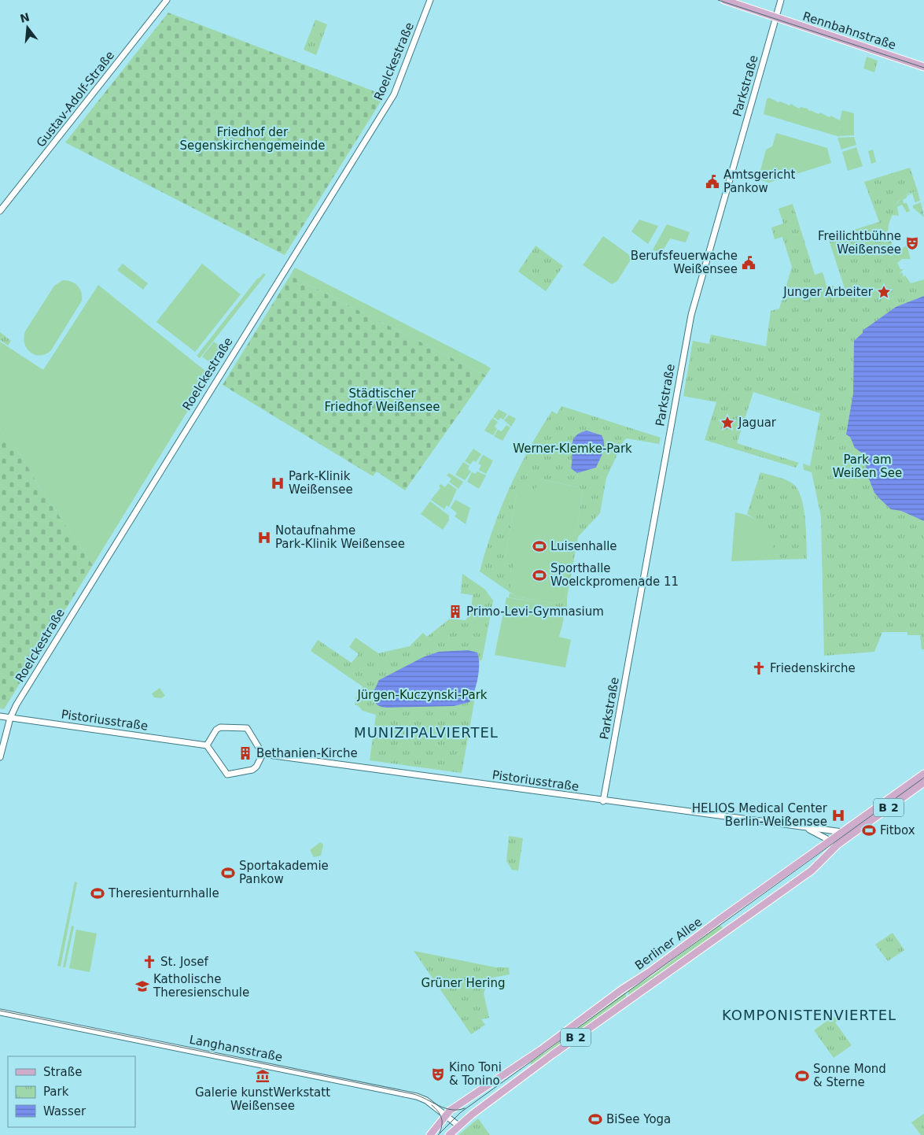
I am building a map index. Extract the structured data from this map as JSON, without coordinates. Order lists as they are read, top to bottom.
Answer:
{
  "streets": {
    "main road": ["Rennbahnstraße", "B 2", "Berliner Allee"],
    "street": [
      "Roelckestraße",
      "Parkstraße",
      "Gustav-Adolf-Straße",
      "Pistoriusstraße",
      "Langhansstraße"
    ]
  },
  "crossings": [
    ["Rennbahnstraße", "Parkstraße"],
    ["Roelckestraße", "Pistoriusstraße"],
    ["Parkstraße", "Pistoriusstraße"],
    ["Pistoriusstraße", "Berliner Allee"],
    ["Berliner Allee", "Langhansstraße"]
  ],
  "districts": ["MUNIZIPALVIERTEL", "KOMPONISTENVIERTEL"],
  "parks": [
    "Friedhof der Segenskirchengemeinde",
    "Städtischer Friedhof Weißensee",
    "Werner-Klemke-Park",
    "Park am Weißen See",
    "Jürgen-Kuczynski-Park",
    "Grüner Hering"
  ],
  "places": {
    "public building": ["Amtsgericht Pankow", "Berufsfeuerwache Weißensee"],
    "theatre": ["Freilichtbühne Weißensee", "Kino Toni & Tonino"],
    "place": ["Junger Arbeiter", "Jaguar"],
    "hospital": ["Park-Klinik Weißensee", "Notaufnahme Park-Klinik Weißensee", "HELIOS Medical Center Berlin-Weißensee"],
    "sports": [
      "Luisenhalle",
      "Sporthalle Woelckpromenade 11",
      "Fitbox",
      "Sportakademie Pankow",
      "Theresienturnhalle",
      "Sonne Mond & Sterne",
      "BiSee Yoga"
    ],
    "building": ["Primo-Levi-Gymnasium", "Bethanien-Kirche"],
    "church": ["Friedenskirche", "St. Josef"],
    "school or university": ["Katholische Theresienschule"],
    "museum": ["Galerie kunstWerkstatt Weißensee"]
  },
  "legend": ["Straße", "Park", "Wasser"],
  "north": "top"
}
